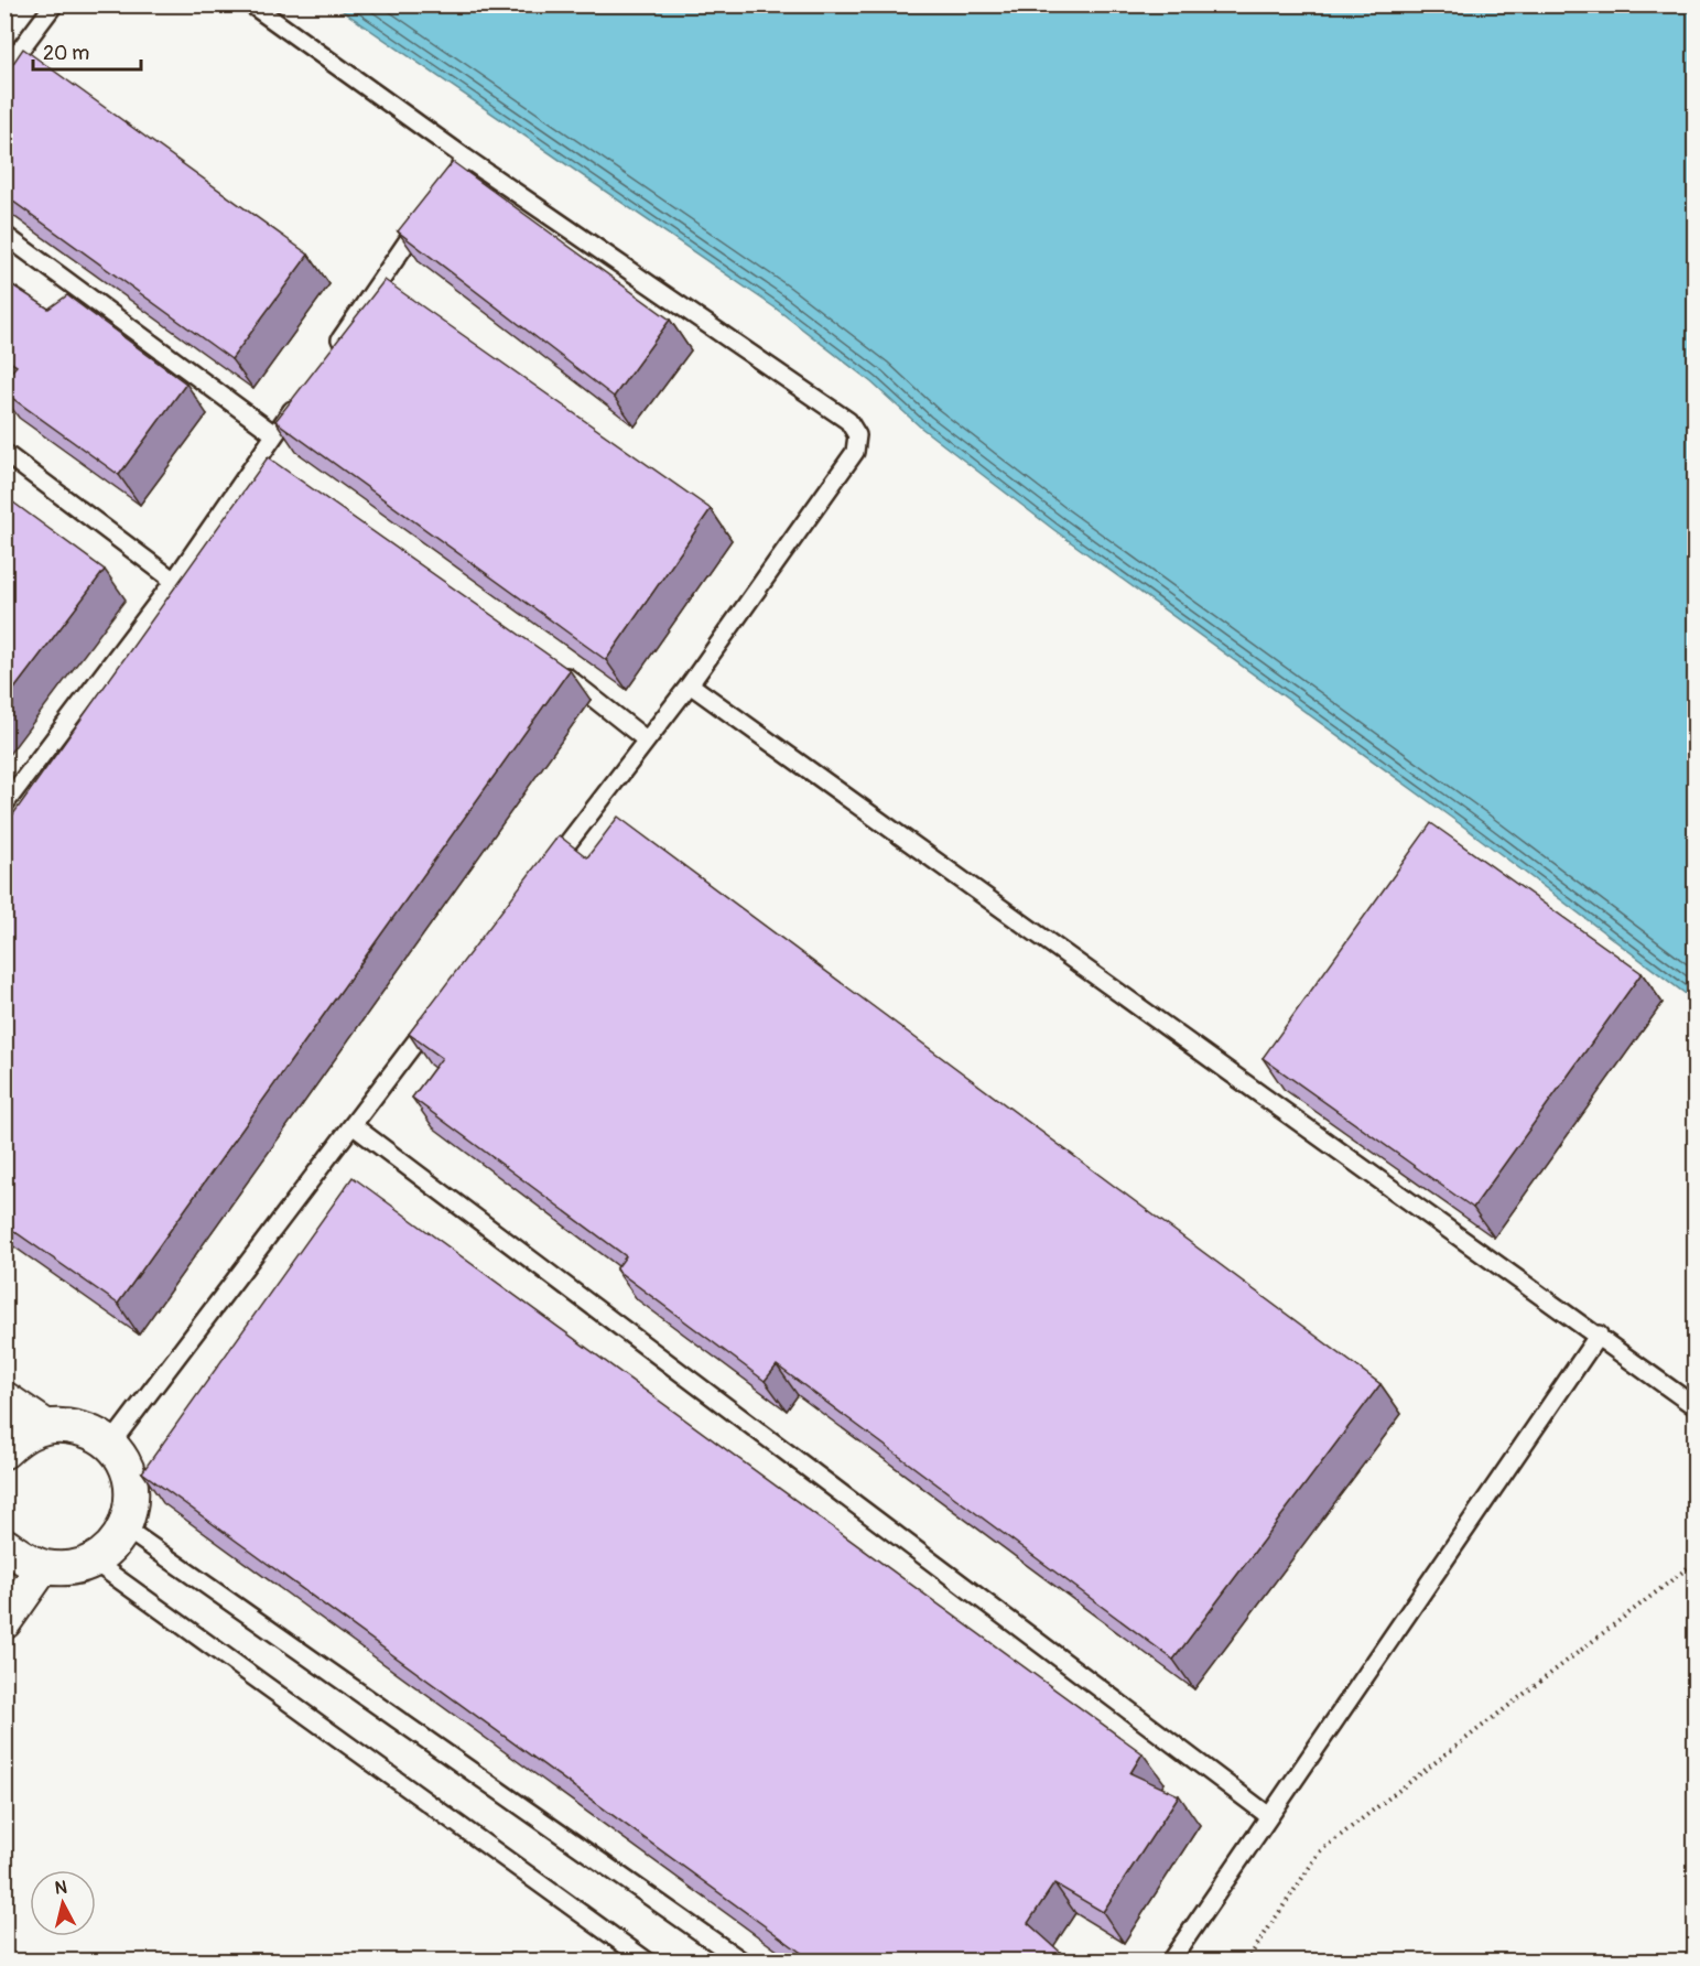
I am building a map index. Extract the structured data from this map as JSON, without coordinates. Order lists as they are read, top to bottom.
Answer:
{
  "scale_bar": "20 m",
  "north": "top"
}
